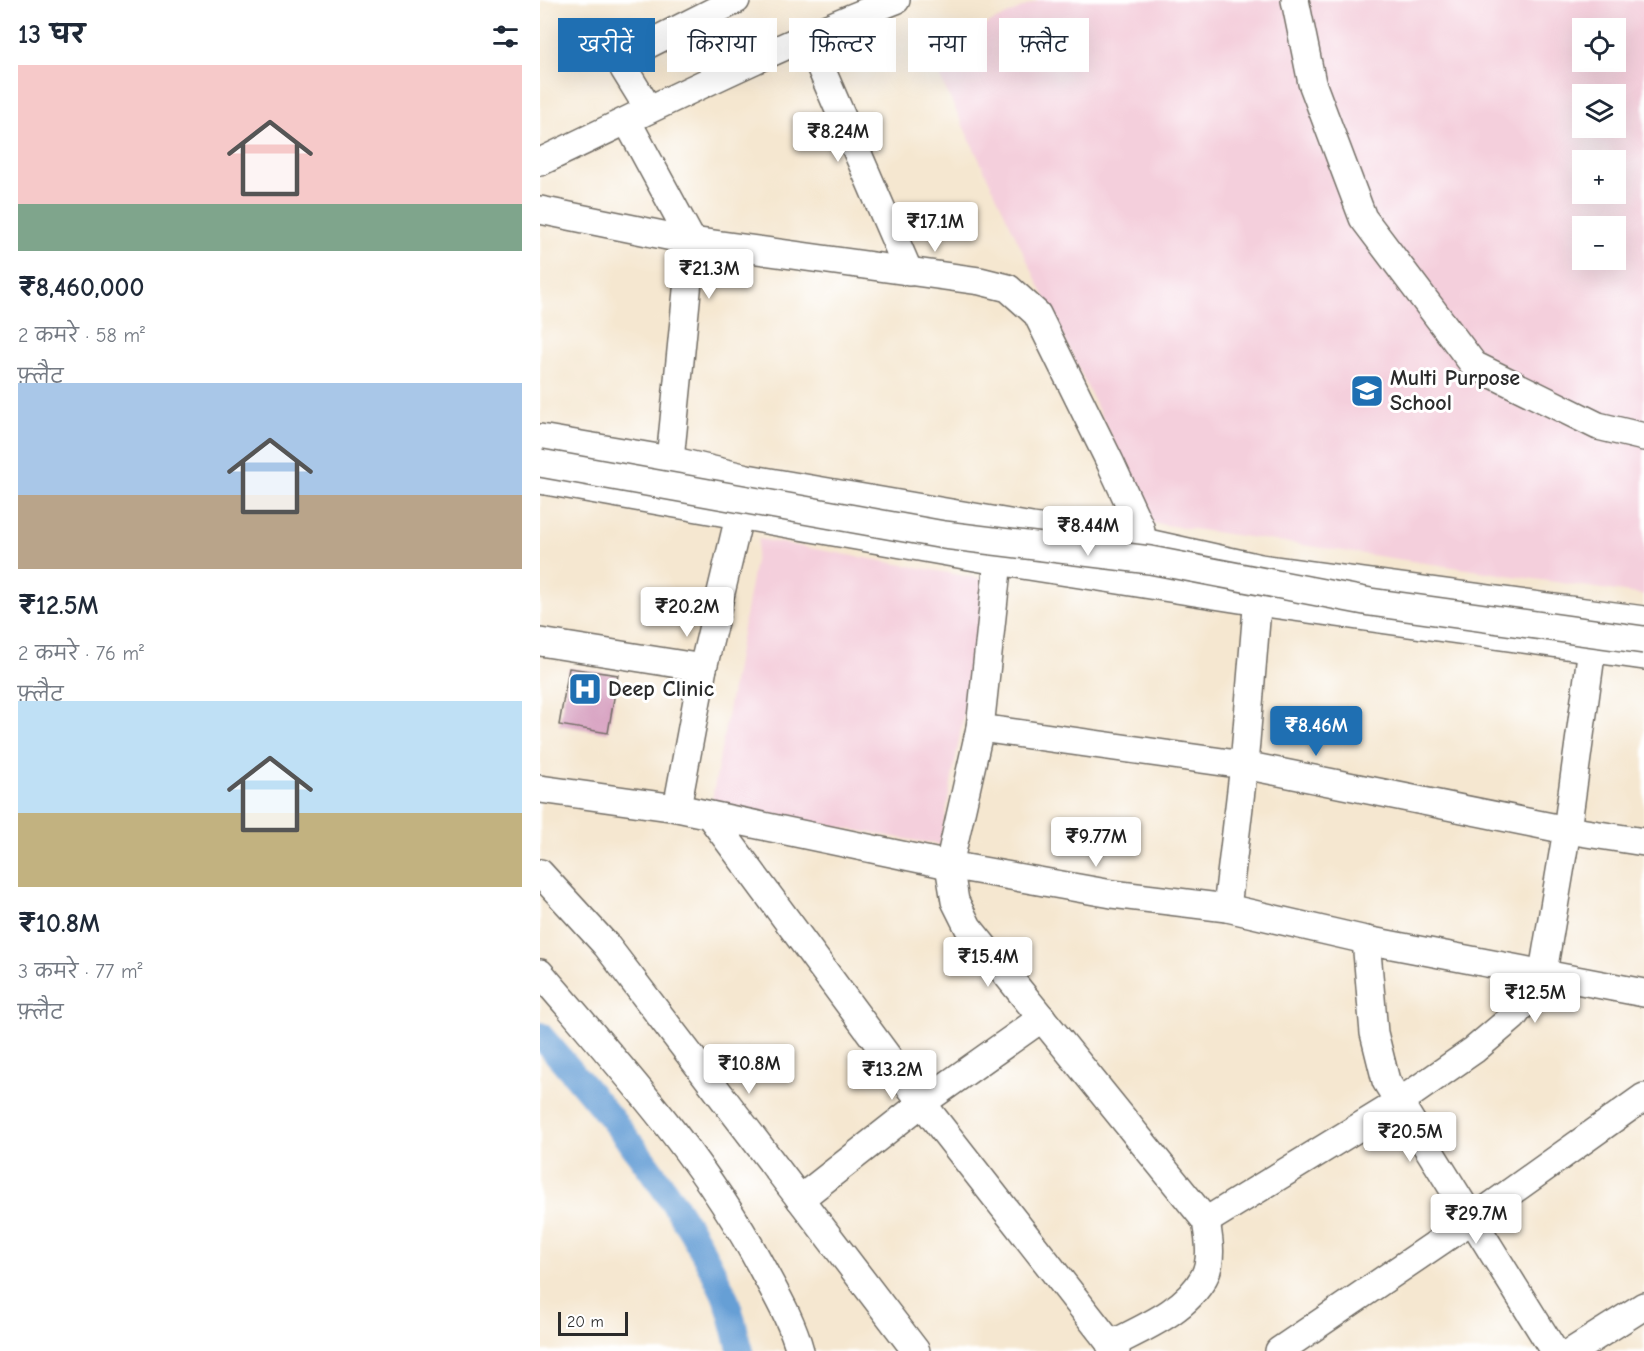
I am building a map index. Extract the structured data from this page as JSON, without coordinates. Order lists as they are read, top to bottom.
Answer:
{
  "places": {
    "school or university": ["Multi Purpose School"],
    "hospital": ["Deep Clinic"]
  },
  "scale_bar": "20 m",
  "page": {
    "heading": "13 घर",
    "map_buttons": ["+", "−"],
    "chip": [
      "खरीदें",
      "किराया",
      "फ़िल्टर",
      "नया",
      "फ़्लैट"
    ],
    "list": [
      {
        "name": "₹8,460,000",
        "note": "2 कमरे · 58 m² · फ़्लैट"
      },
      {
        "name": "₹12.5M",
        "note": "2 कमरे · 76 m² · फ़्लैट"
      },
      {
        "name": "₹10.8M",
        "note": "3 कमरे · 77 m² · फ़्लैट"
      }
    ],
    "price": [
      "₹8.24M",
      "₹17.1M",
      "₹21.3M",
      "₹8.44M",
      "₹20.2M",
      "₹8.46M",
      "₹9.77M",
      "₹15.4M",
      "₹12.5M",
      "₹10.8M",
      "₹13.2M",
      "₹20.5M",
      "₹29.7M"
    ],
    "scale": "20 m"
  }
}
